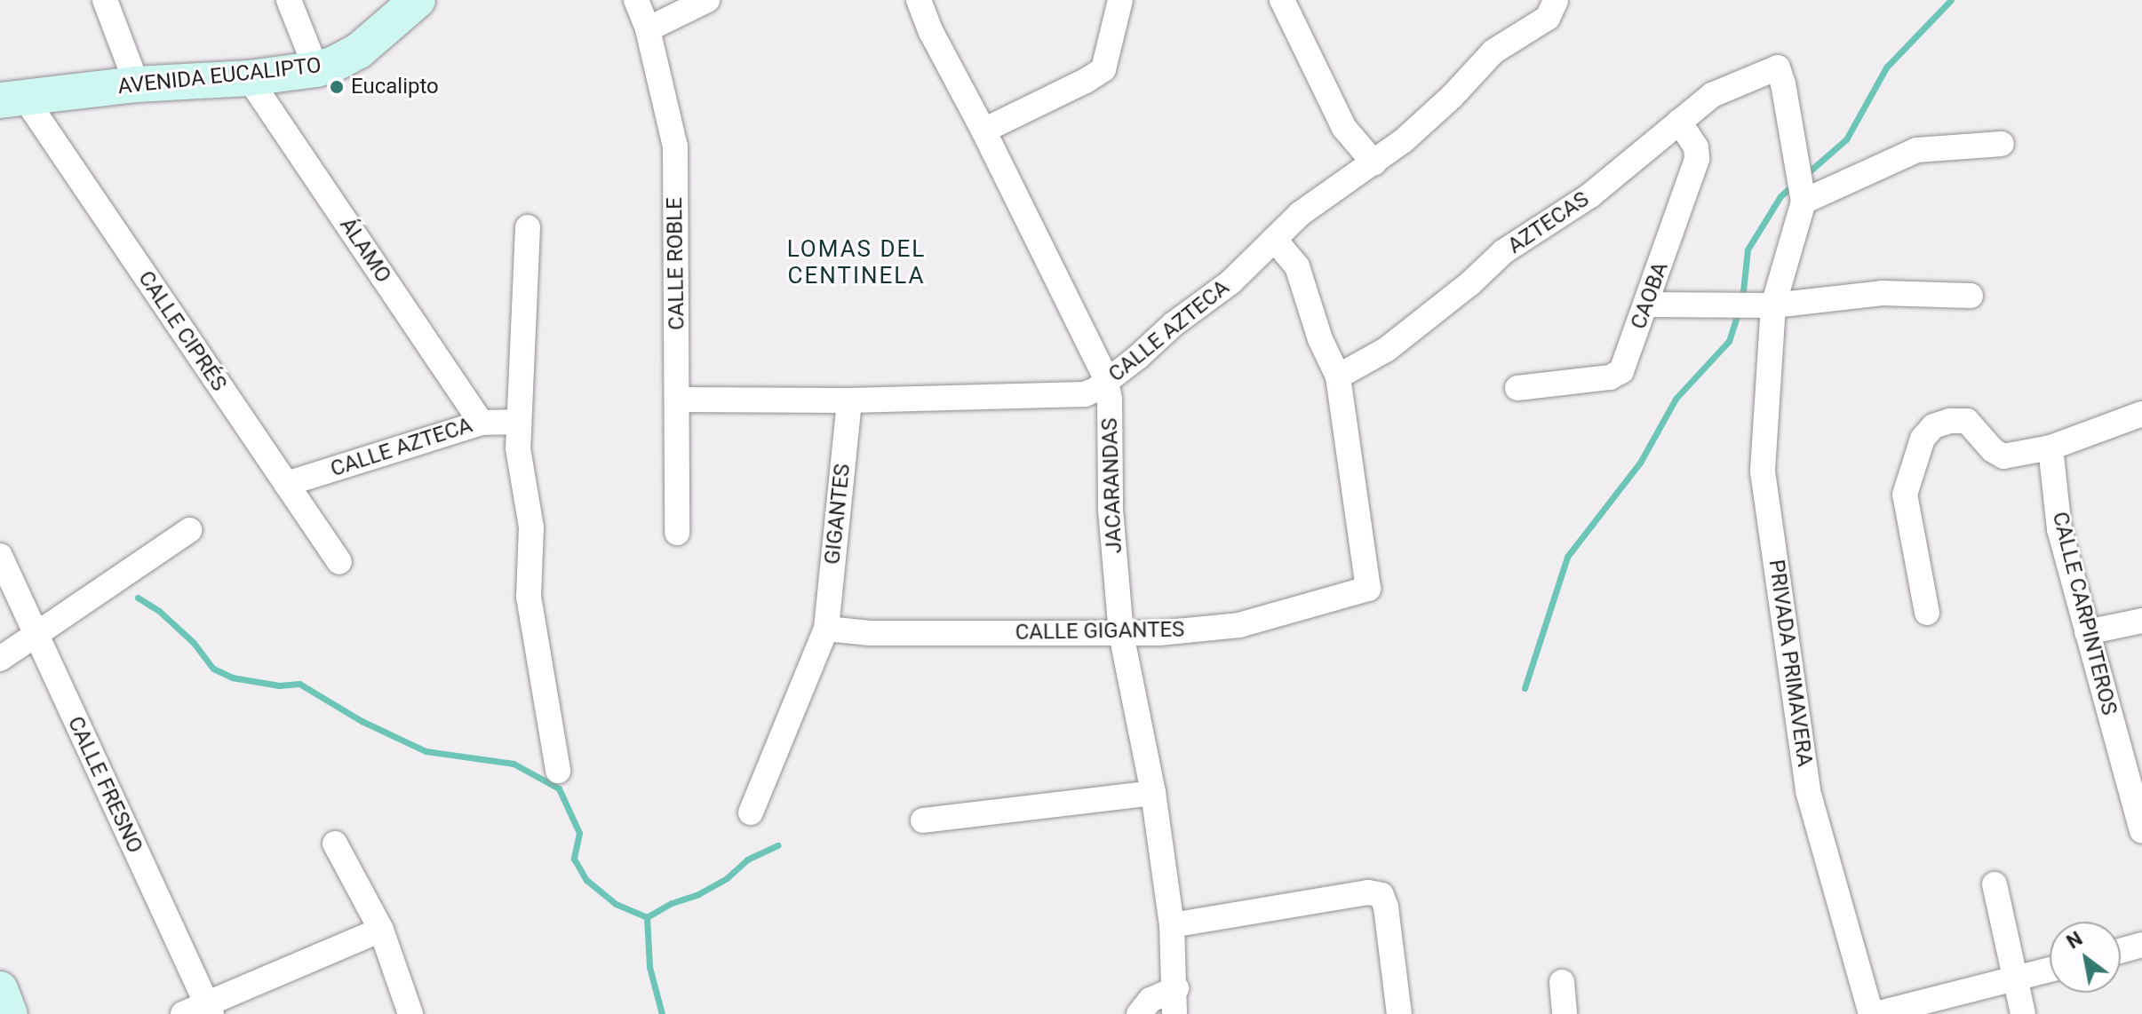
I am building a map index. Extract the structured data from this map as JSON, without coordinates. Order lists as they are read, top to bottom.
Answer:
{
  "streets": {
    "street": [
      "AVENIDA EUCALIPTO",
      "AZTECAS",
      "ÁLAMO",
      "CALLE ROBLE",
      "CAOBA",
      "CALLE CIPRÉS",
      "CALLE AZTECA",
      "JACARANDAS",
      "GIGANTES",
      "CALLE CARPINTEROS",
      "CALLE GIGANTES",
      "PRIVADA PRIMAVERA",
      "CALLE FRESNO"
    ]
  },
  "crossings": [
    ["AVENIDA EUCALIPTO", "ÁLAMO"],
    ["AVENIDA EUCALIPTO", "CALLE CIPRÉS"],
    ["AZTECAS", "CAOBA"],
    ["AZTECAS", "CALLE GIGANTES"],
    ["AZTECAS", "PRIVADA PRIMAVERA"],
    ["ÁLAMO", "CALLE AZTECA"],
    ["CALLE ROBLE", "CALLE AZTECA"],
    ["CALLE CIPRÉS", "CALLE AZTECA"],
    ["CALLE AZTECA", "JACARANDAS"],
    ["CALLE AZTECA", "GIGANTES"],
    ["JACARANDAS", "CALLE GIGANTES"],
    ["GIGANTES", "CALLE GIGANTES"]
  ],
  "districts": ["LOMAS DEL CENTINELA"],
  "places": ["Eucalipto"],
  "north": "top left"
}
